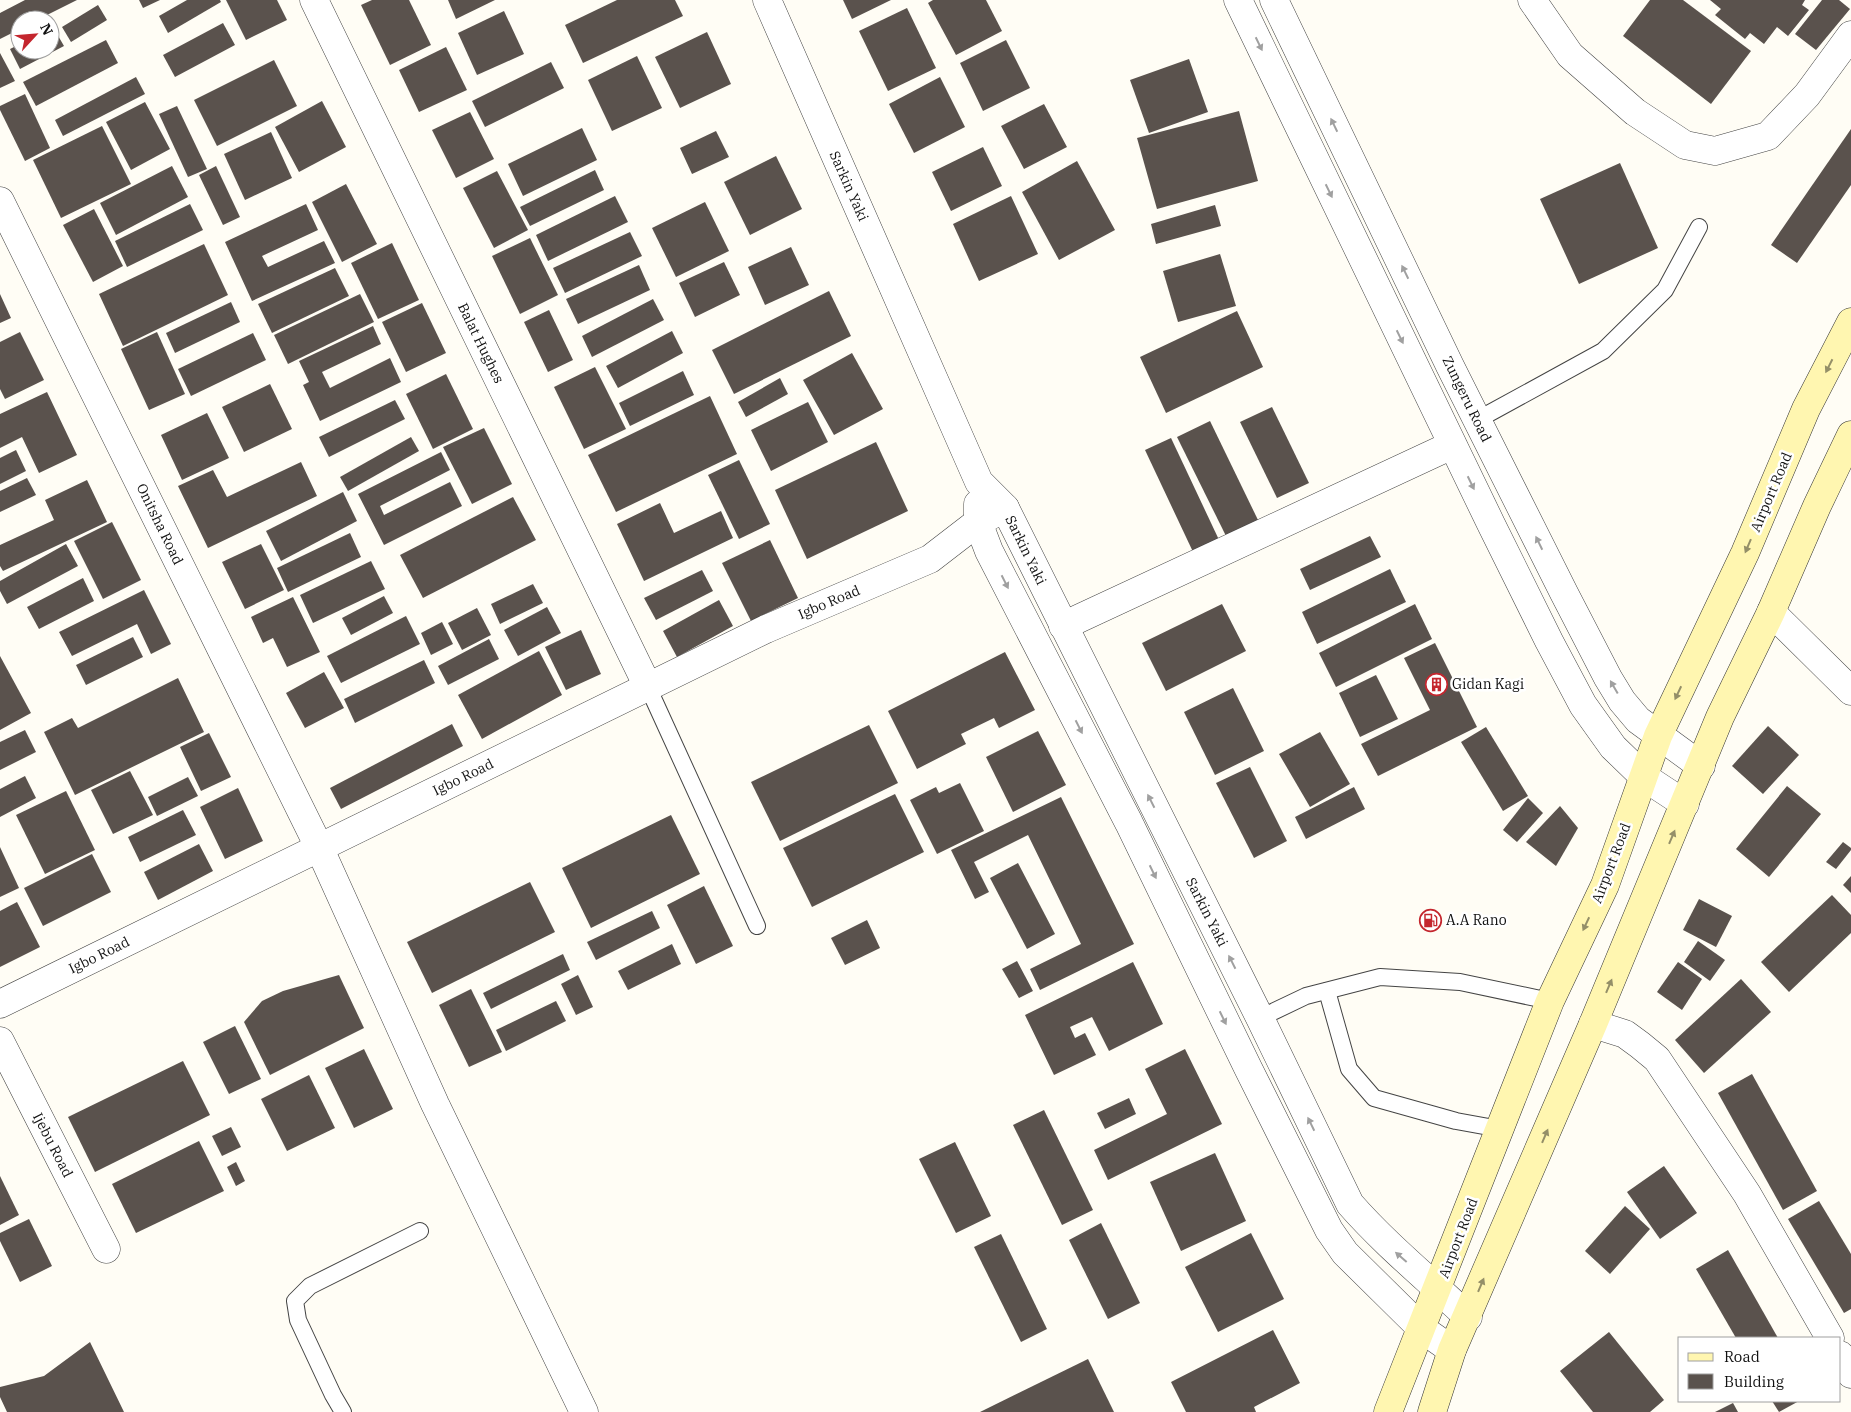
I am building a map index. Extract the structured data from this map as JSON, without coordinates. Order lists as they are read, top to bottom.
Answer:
{
  "streets": {
    "main road": ["Airport Road"],
    "street": [
      "Sarkin Yaki",
      "Balat Hughes",
      "Zungeru Road",
      "Onitsha Road",
      "Igbo Road",
      "Ijebu Road"
    ]
  },
  "crossings": [
    ["Sarkin Yaki", "Airport Road"],
    ["Sarkin Yaki", "Igbo Road"],
    ["Balat Hughes", "Igbo Road"],
    ["Zungeru Road", "Airport Road"],
    ["Onitsha Road", "Igbo Road"]
  ],
  "places": {
    "building": ["Gidan Kagi"],
    "fuel station": ["A.A Rano"]
  },
  "legend": ["Road", "Building"],
  "north": "top right"
}
